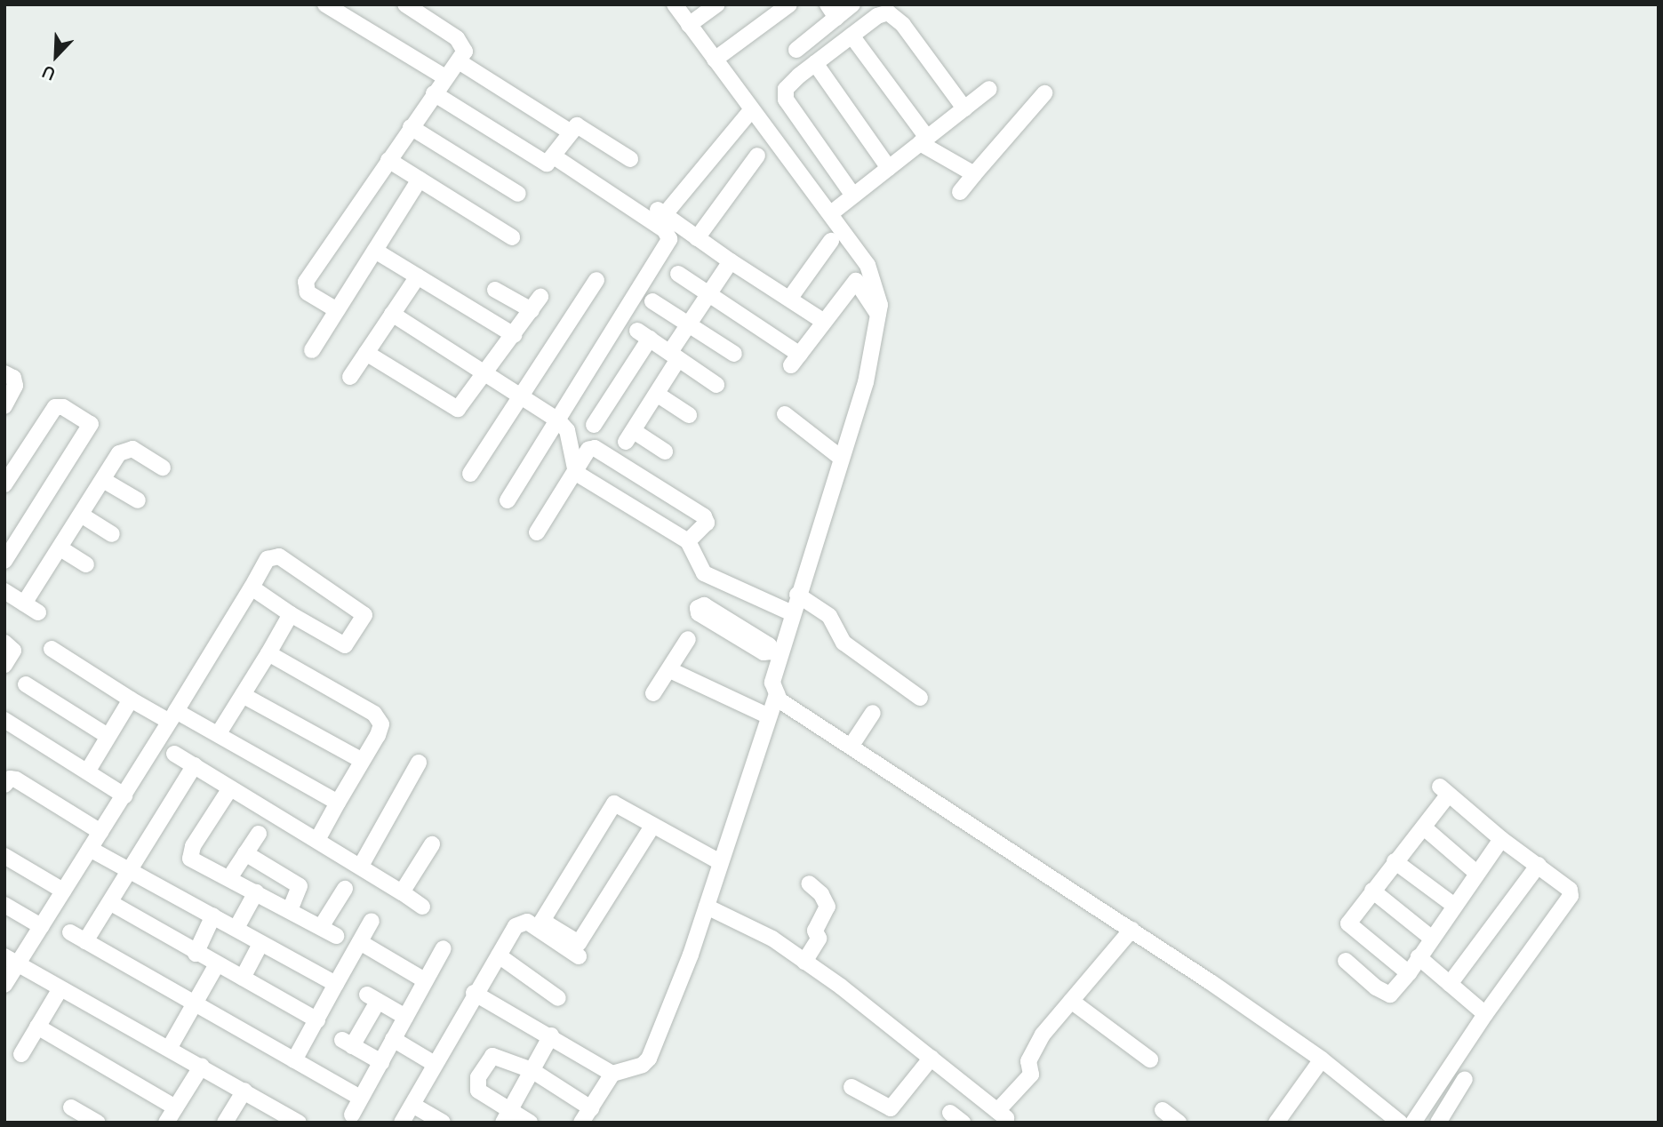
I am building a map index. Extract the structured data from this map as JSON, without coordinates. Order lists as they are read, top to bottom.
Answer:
{
  "north": "bottom left"
}
